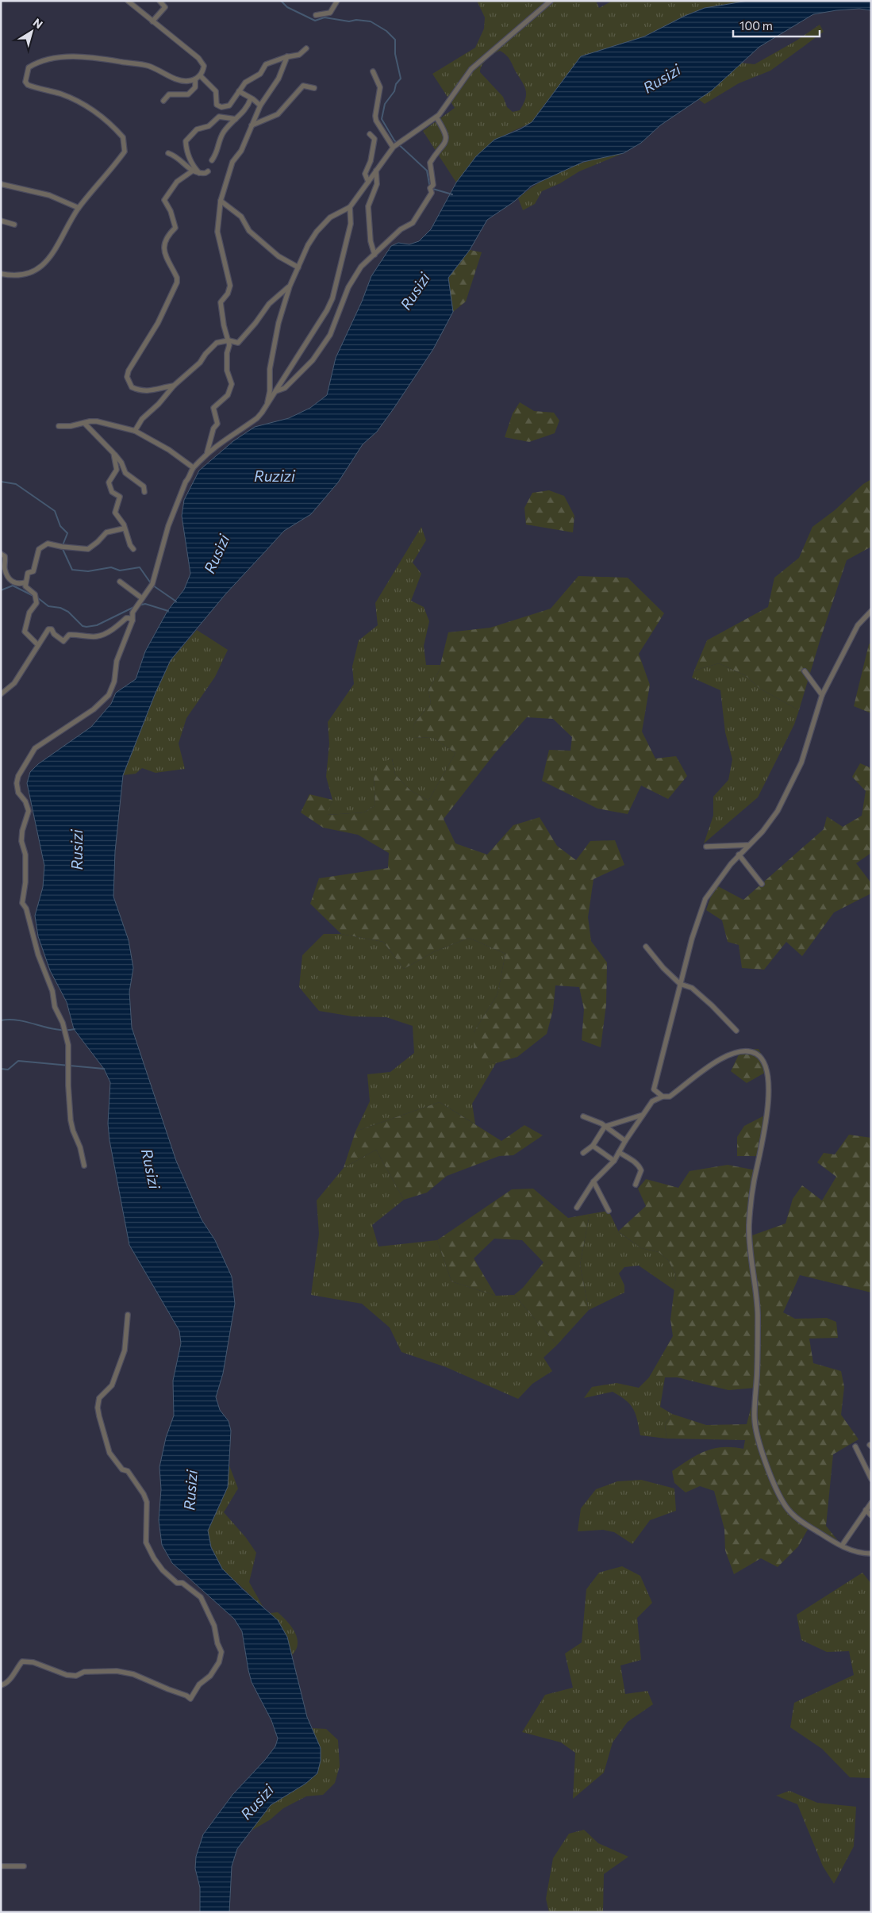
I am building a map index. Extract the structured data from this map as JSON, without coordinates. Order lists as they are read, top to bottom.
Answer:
{
  "water": ["Rusizi", "Ruzizi"],
  "scale_bar": "100 m",
  "north": "top right"
}
